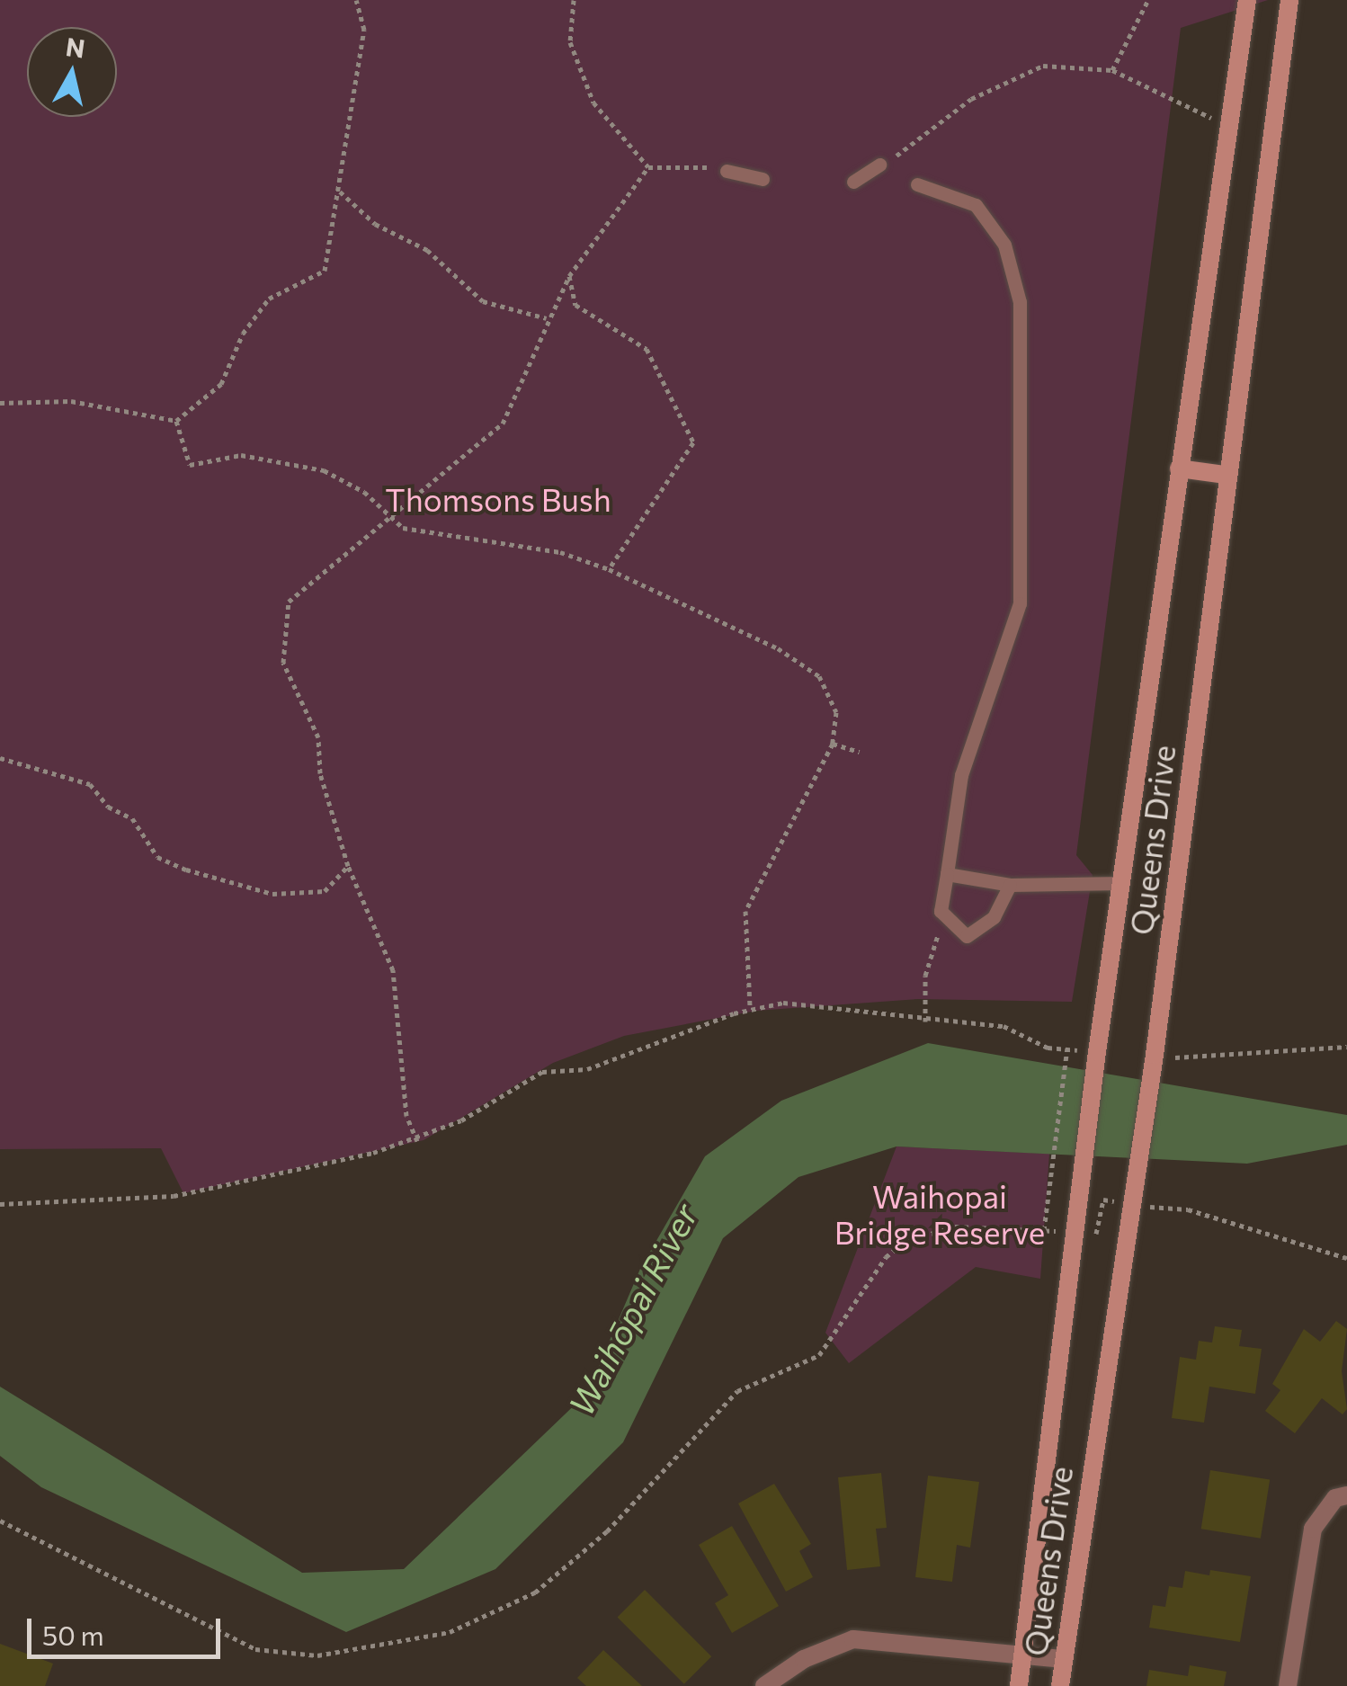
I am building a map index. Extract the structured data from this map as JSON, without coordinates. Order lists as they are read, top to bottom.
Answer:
{
  "streets": {
    "main road": ["Queens Drive"]
  },
  "water": ["Waihōpai River"],
  "parks": ["Thomsons Bush", "Waihopai Bridge Reserve"],
  "scale_bar": "50 m",
  "north": "top"
}
